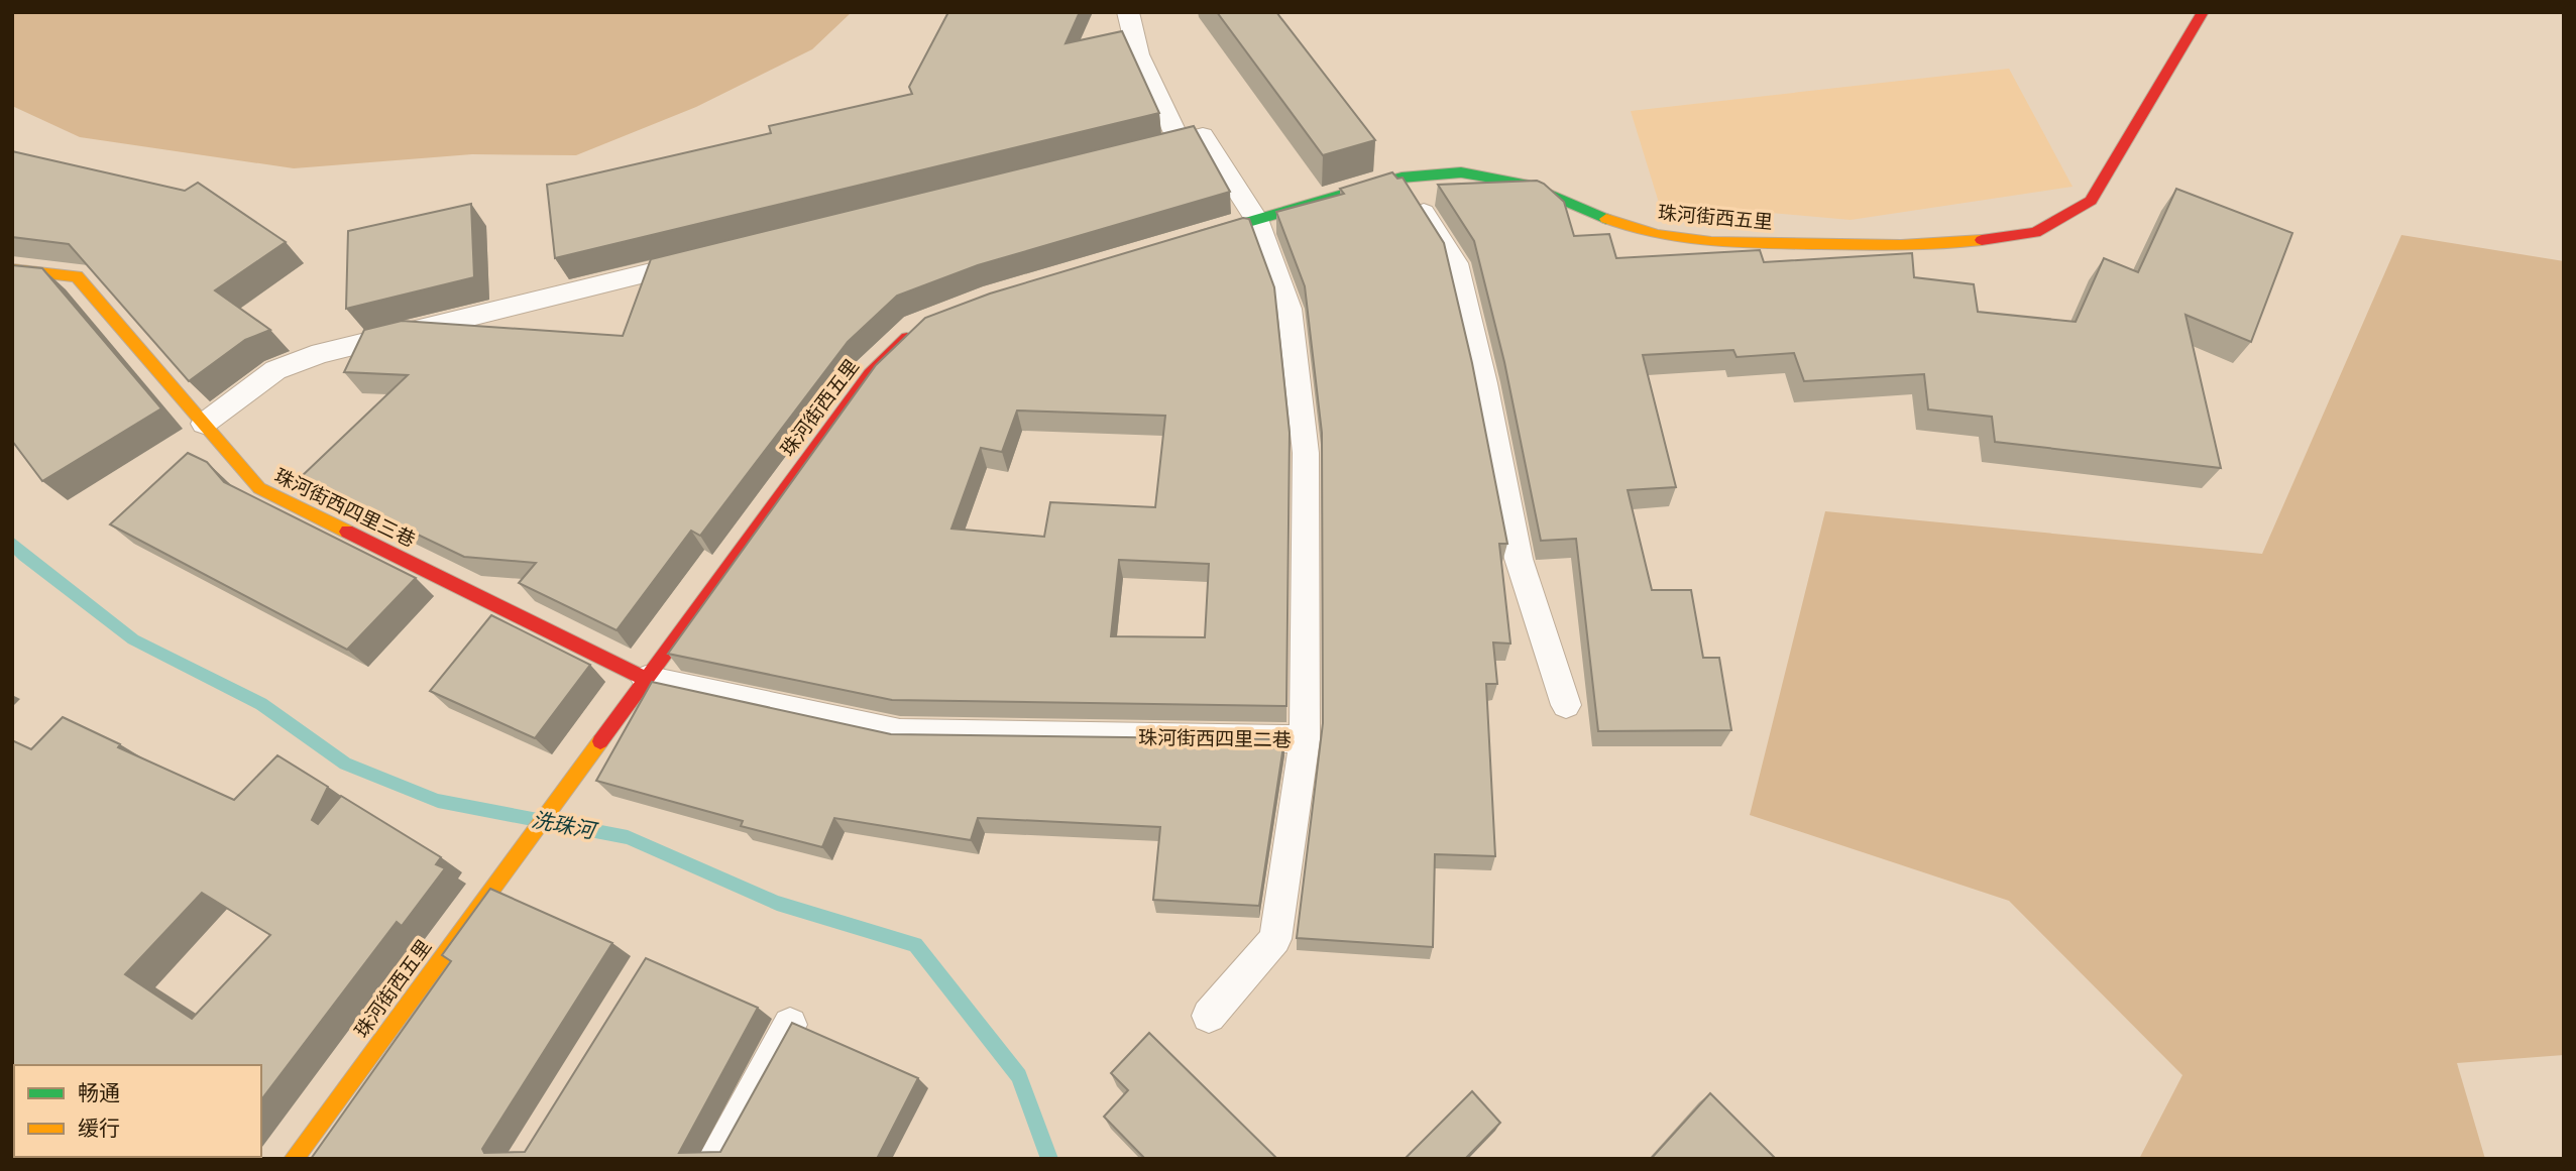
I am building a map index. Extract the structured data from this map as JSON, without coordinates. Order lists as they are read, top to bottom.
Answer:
{
  "streets": {
    "street": ["珠河街西五里", "珠河街西四里三巷"],
    "lane": ["珠河街西四里二巷"]
  },
  "crossings": [
    ["珠河街西五里", "珠河街西四里三巷"],
    ["珠河街西五里", "珠河街西四里二巷"],
    ["珠河街西四里三巷", "珠河街西四里二巷"]
  ],
  "water": ["洗珠河"],
  "legend": ["畅通", "缓行"]
}
